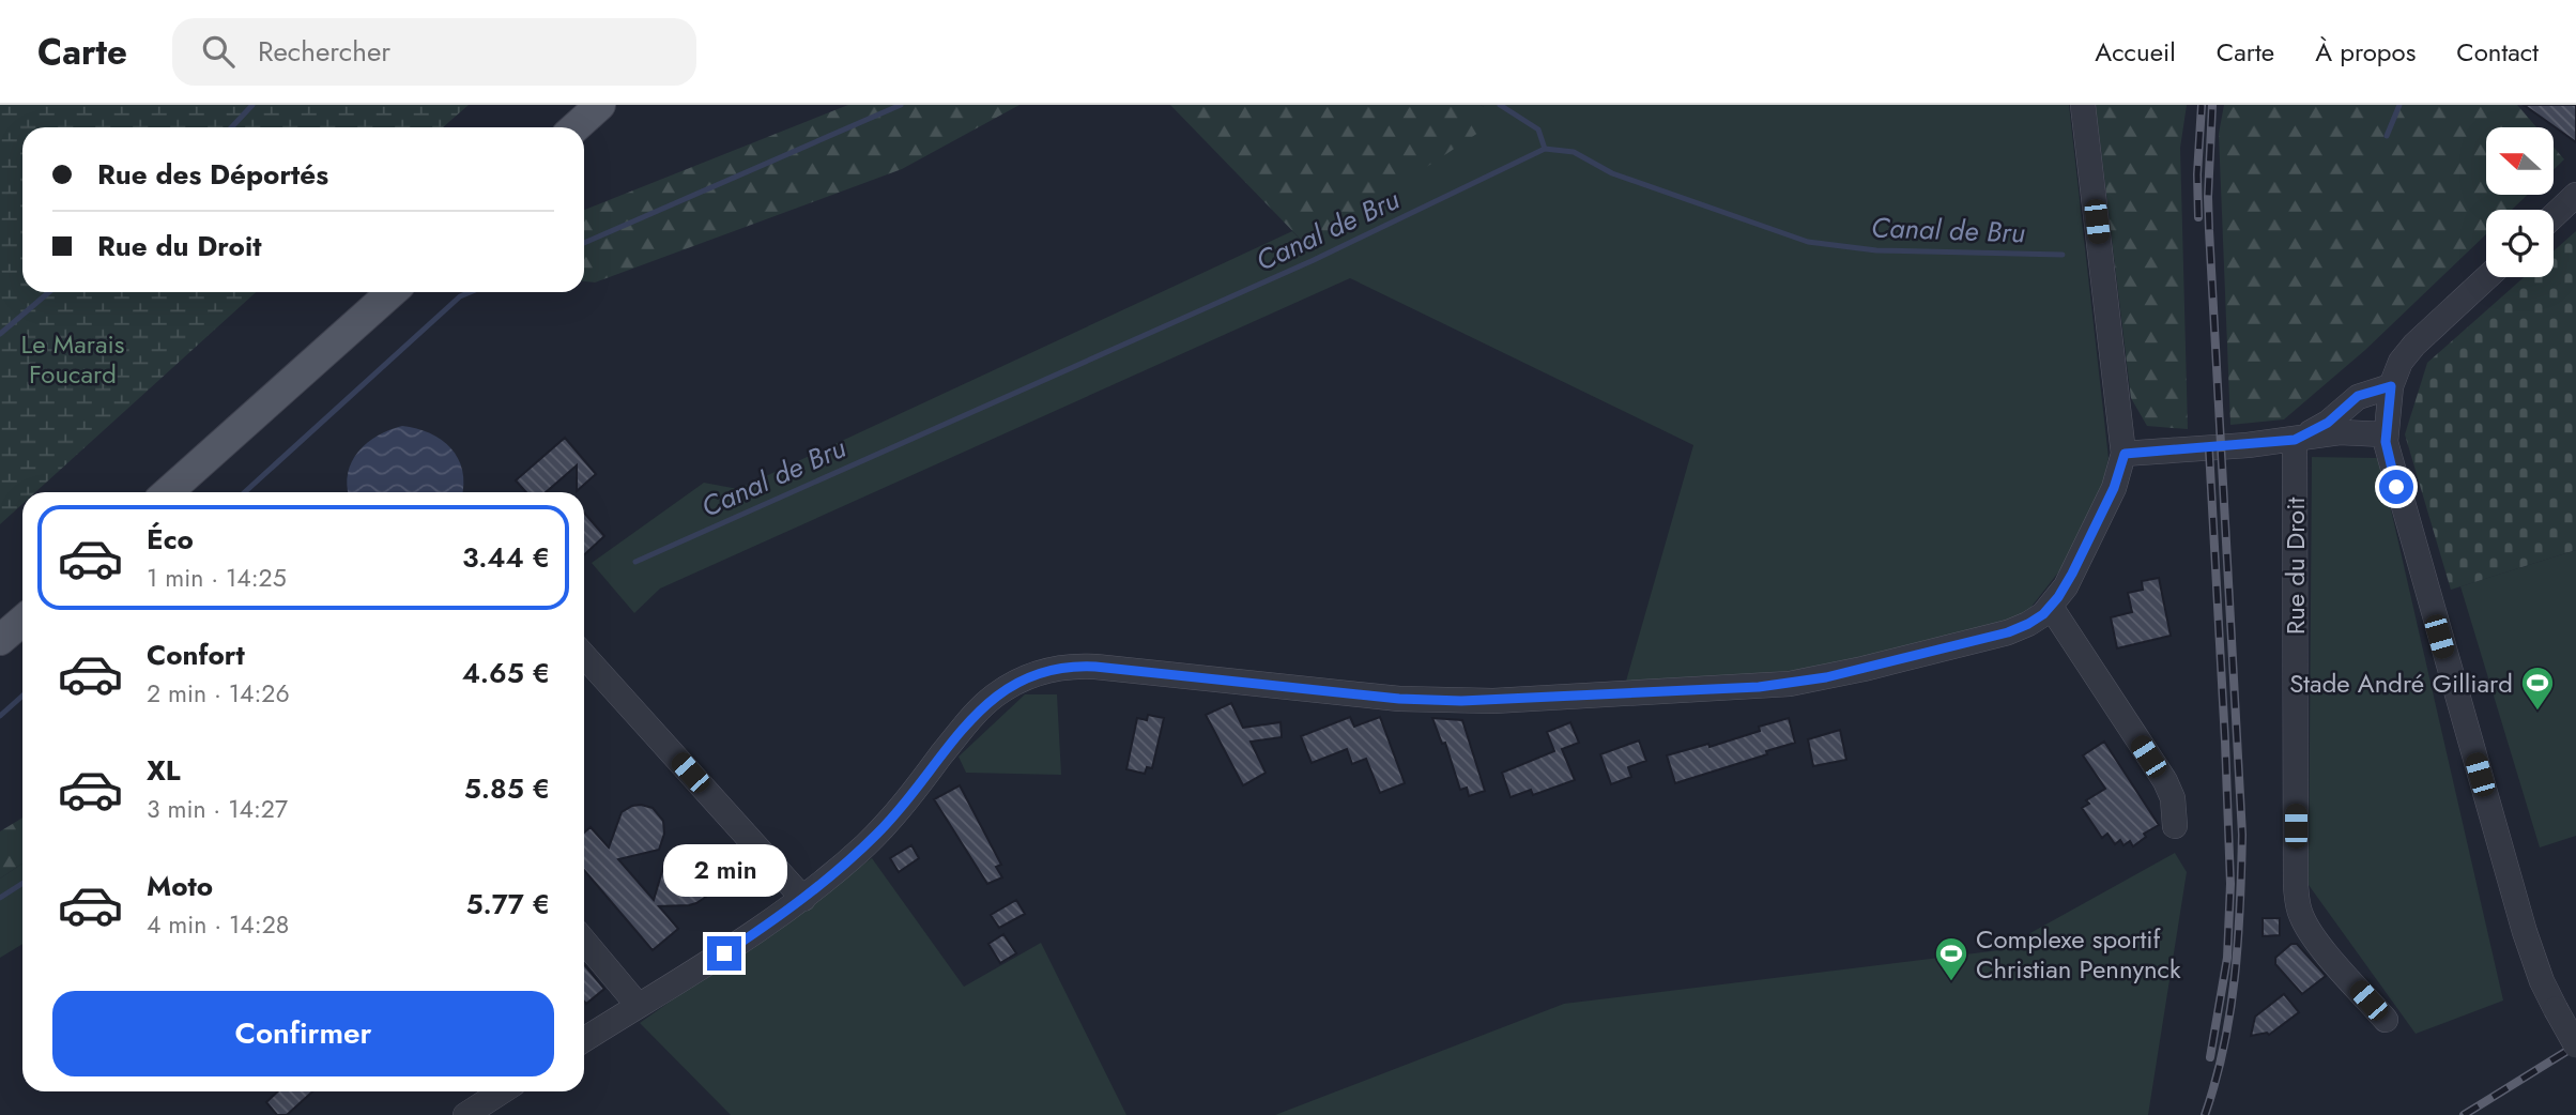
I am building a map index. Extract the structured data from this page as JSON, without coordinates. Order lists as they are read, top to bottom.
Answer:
{
  "streets": {
    "street": ["Rue du Droit"]
  },
  "water": ["Canal de Bru"],
  "parks": ["Le Marais Foucard"],
  "places": {
    "sports": ["Stade André Gilliard", "Complexe sportif Christian Pennynck"]
  },
  "north": "left",
  "page": {
    "header": "Carte",
    "search": "Rechercher",
    "nav": [
      "Accueil",
      "Carte",
      "À propos",
      "Contact"
    ],
    "banner": ["Rue des Déportés", "Rue du Droit"],
    "list": [
      {
        "name": "Éco",
        "note": "1 min · 14:25",
        "value": "3.44 €"
      },
      {
        "name": "Confort",
        "note": "2 min · 14:26",
        "value": "4.65 €"
      },
      {
        "name": "XL",
        "note": "3 min · 14:27",
        "value": "5.85 €"
      },
      {
        "name": "Moto",
        "note": "4 min · 14:28",
        "value": "5.77 €"
      }
    ],
    "bubble": "2 min",
    "buttons": "Confirmer"
  }
}
